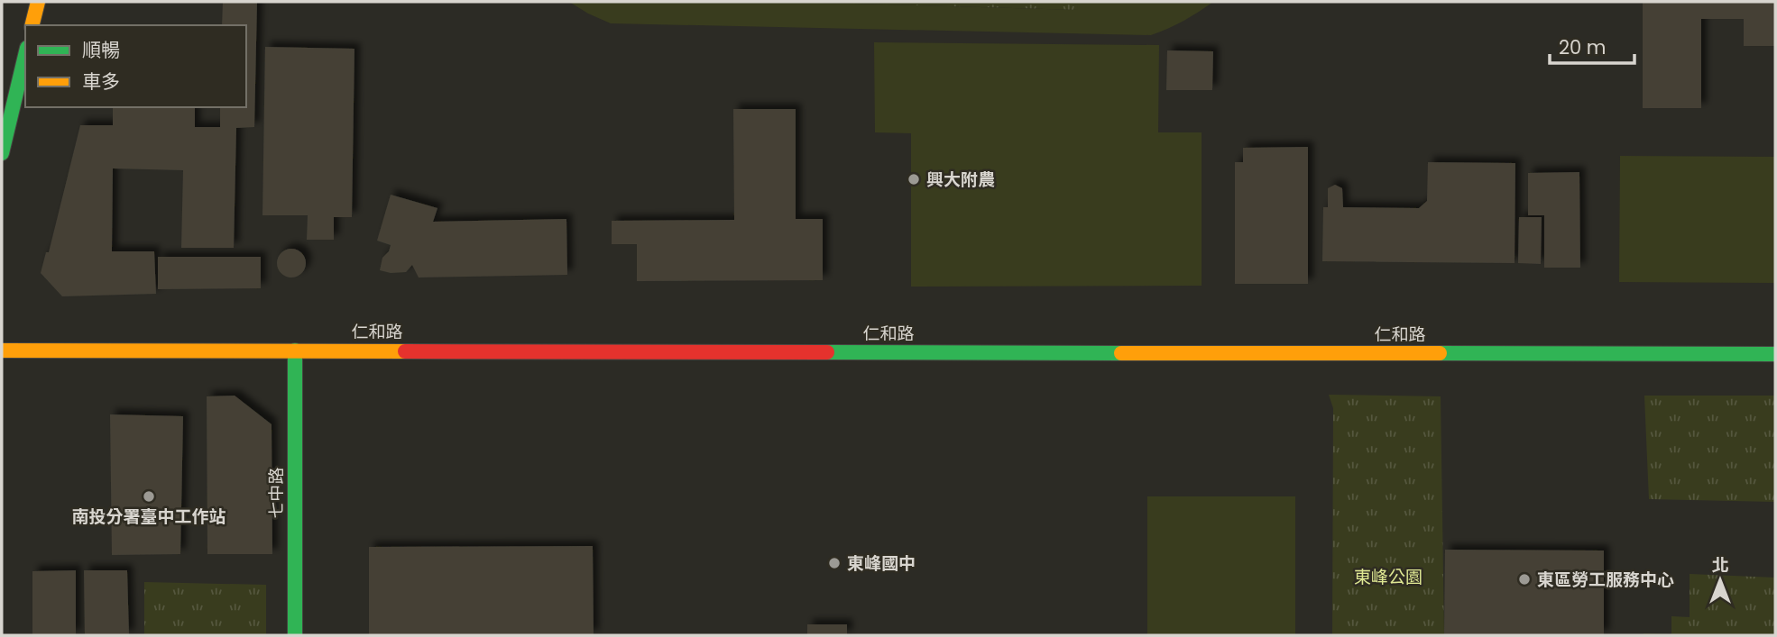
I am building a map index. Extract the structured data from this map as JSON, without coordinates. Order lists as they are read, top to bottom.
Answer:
{
  "streets": {
    "street": ["仁和路", "七中路"]
  },
  "crossings": [
    ["仁和路", "七中路"]
  ],
  "parks": ["東峰公園"],
  "places": [
    "興大附農",
    "南投分署臺中工作站",
    "東峰國中",
    "東區勞工服務中心"
  ],
  "legend": ["順暢", "車多"],
  "scale_bar": "20 m",
  "north": "top"
}
